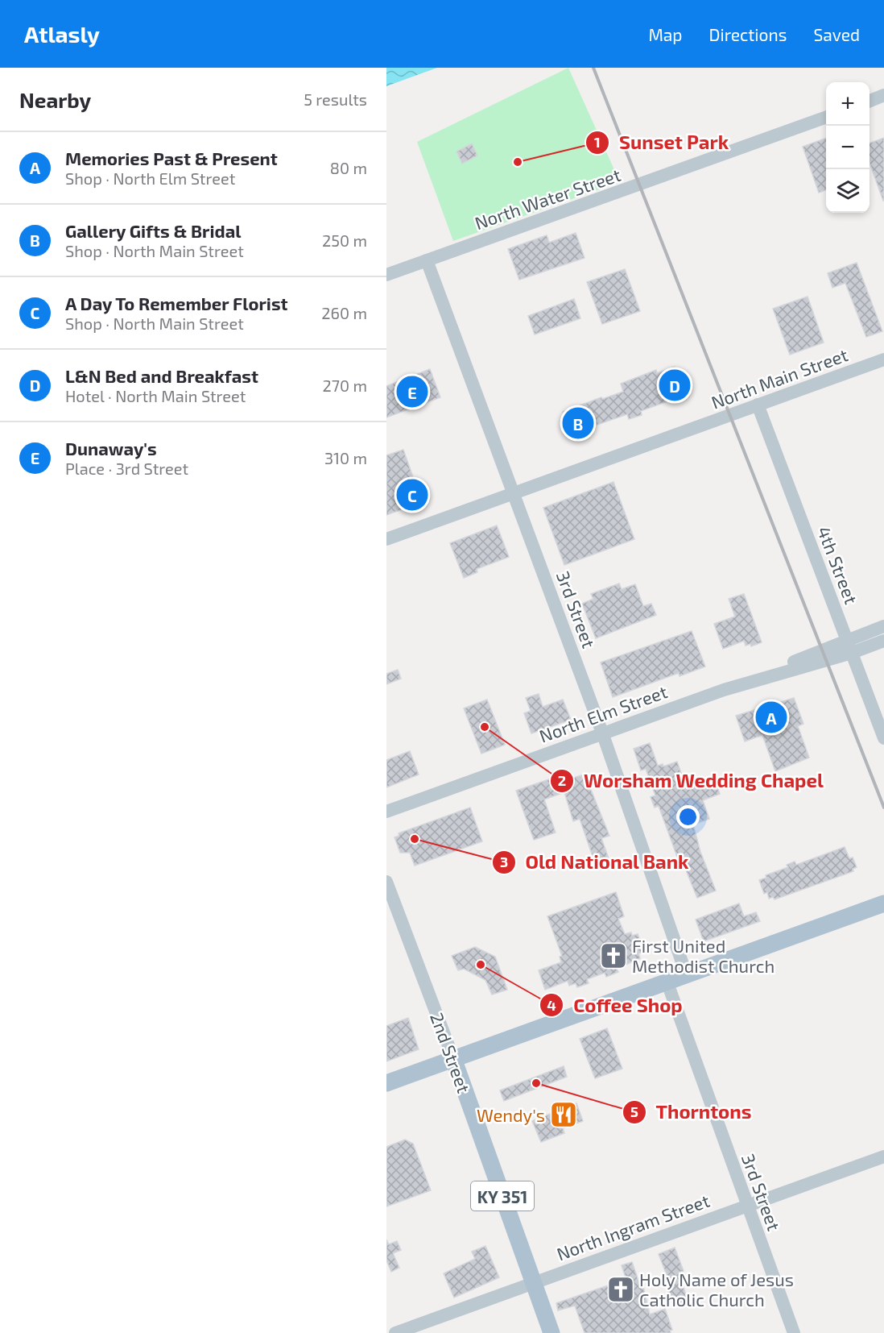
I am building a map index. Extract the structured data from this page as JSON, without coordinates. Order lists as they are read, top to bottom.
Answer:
{
  "streets": {
    "main road": ["2nd Street", "KY 351"],
    "street": [
      "North Water Street",
      "North Main Street",
      "4th Street",
      "3rd Street",
      "North Elm Street",
      "North Ingram Street"
    ]
  },
  "crossings": [
    ["North Water Street", "3rd Street"],
    ["North Main Street", "4th Street"],
    ["North Main Street", "3rd Street"],
    ["4th Street", "North Elm Street"],
    ["3rd Street", "North Elm Street"],
    ["3rd Street", "North Ingram Street"],
    ["2nd Street", "North Ingram Street"]
  ],
  "places": {
    "other": [
      "Sunset Park",
      "Worsham Wedding Chapel",
      "Old National Bank",
      "Coffee Shop",
      "Thorntons"
    ],
    "church": ["First United Methodist Church", "Holy Name of Jesus Catholic Church"],
    "restaurant": ["Wendy's"]
  },
  "page": {
    "header": "Atlasly",
    "nav": ["Map", "Directions", "Saved"],
    "heading": ["Nearby", "5 results"],
    "map_buttons": ["+", "−"],
    "list": [
      {
        "mark": "A",
        "name": "Memories Past & Present",
        "note": "Shop · North Elm Street",
        "value": "80 m"
      },
      {
        "mark": "B",
        "name": "Gallery Gifts & Bridal",
        "note": "Shop · North Main Street",
        "value": "250 m"
      },
      {
        "mark": "C",
        "name": "A Day To Remember Florist",
        "note": "Shop · North Main Street",
        "value": "260 m"
      },
      {
        "mark": "D",
        "name": "L&N Bed and Breakfast",
        "note": "Hotel · North Main Street",
        "value": "270 m"
      },
      {
        "mark": "E",
        "name": "Dunaway's",
        "note": "Place · 3rd Street",
        "value": "310 m"
      }
    ],
    "pins": [
      "D",
      "E",
      "B",
      "C",
      "A"
    ]
  }
}
